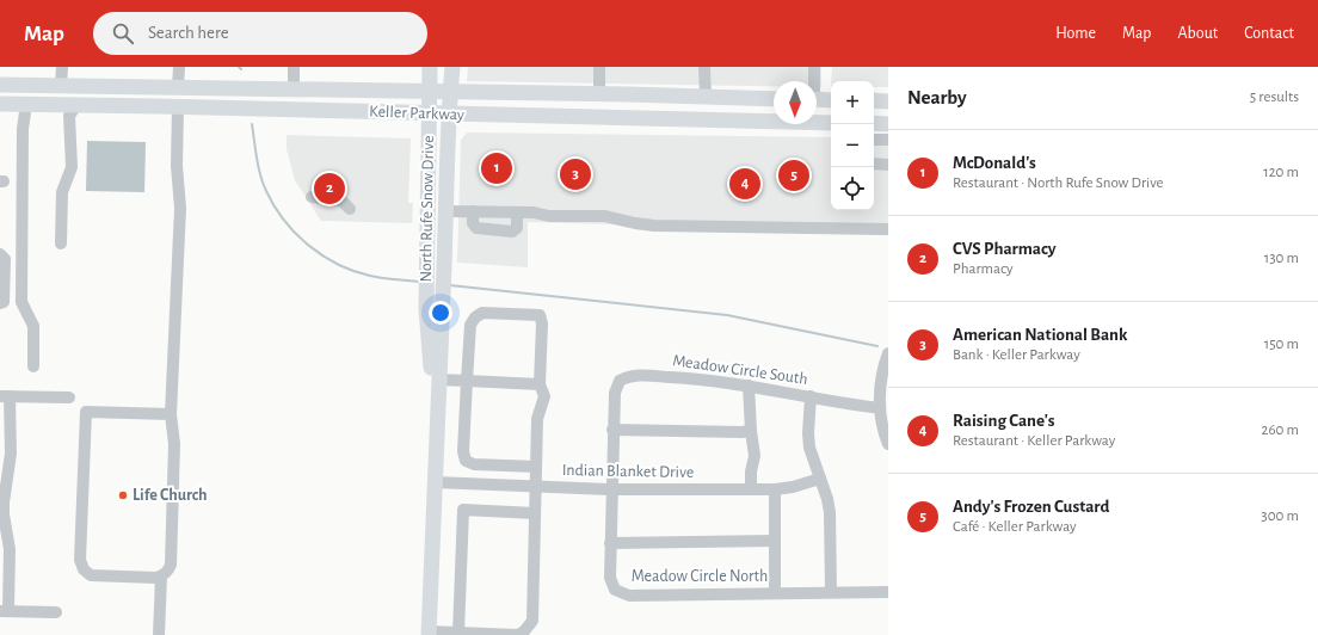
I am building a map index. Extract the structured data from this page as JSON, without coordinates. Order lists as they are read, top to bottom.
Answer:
{
  "streets": {
    "main road": ["Keller Parkway", "North Rufe Snow Drive"],
    "street": ["Meadow Circle South", "Indian Blanket Drive", "Meadow Circle North"]
  },
  "crossings": [
    ["Keller Parkway", "North Rufe Snow Drive"],
    ["North Rufe Snow Drive", "Indian Blanket Drive"],
    ["Meadow Circle South", "Indian Blanket Drive"],
    ["Meadow Circle South", "Meadow Circle North"],
    ["Indian Blanket Drive", "Meadow Circle North"]
  ],
  "places": ["Life Church"],
  "north": "bottom",
  "page": {
    "header": "Map",
    "search": "Search here",
    "nav": [
      "Home",
      "Map",
      "About",
      "Contact"
    ],
    "heading": ["Nearby", "5 results"],
    "map_buttons": ["+", "−"],
    "list": [
      {
        "mark": "1",
        "name": "McDonald's",
        "note": "Restaurant · North Rufe Snow Drive",
        "value": "120 m"
      },
      {
        "mark": "2",
        "name": "CVS Pharmacy",
        "note": "Pharmacy",
        "value": "130 m"
      },
      {
        "mark": "3",
        "name": "American National Bank",
        "note": "Bank · Keller Parkway",
        "value": "150 m"
      },
      {
        "mark": "4",
        "name": "Raising Cane's",
        "note": "Restaurant · Keller Parkway",
        "value": "260 m"
      },
      {
        "mark": "5",
        "name": "Andy's Frozen Custard",
        "note": "Café · Keller Parkway",
        "value": "300 m"
      }
    ],
    "pins": [
      "1",
      "3",
      "5",
      "4",
      "2"
    ]
  }
}
